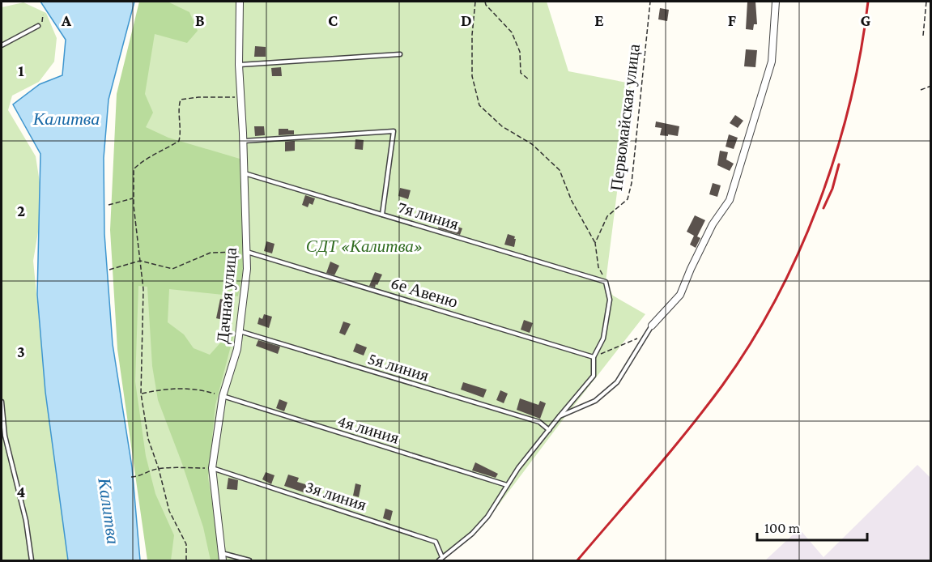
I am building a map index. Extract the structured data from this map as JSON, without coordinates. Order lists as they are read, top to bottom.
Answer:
{
  "streets": {
    "street": ["Дачная улица"],
    "lane": [
      "7я линия",
      "6е Авеню",
      "5я линия",
      "4я линия",
      "3я линия"
    ],
    "path": ["Первомайская улица"]
  },
  "crossings": [
    ["7я линия", "Дачная улица"],
    ["6е Авеню", "Дачная улица"],
    ["Дачная улица", "5я линия"],
    ["Дачная улица", "4я линия"],
    ["Дачная улица", "3я линия"]
  ],
  "water": ["Калитва"],
  "parks": ["СДТ «Калитва»"],
  "scale_bar": "100 m",
  "grid": {
    "columns": [
      "A",
      "B",
      "C",
      "D",
      "E",
      "F",
      "G"
    ],
    "rows": [
      "1",
      "2",
      "3",
      "4"
    ]
  }
}
